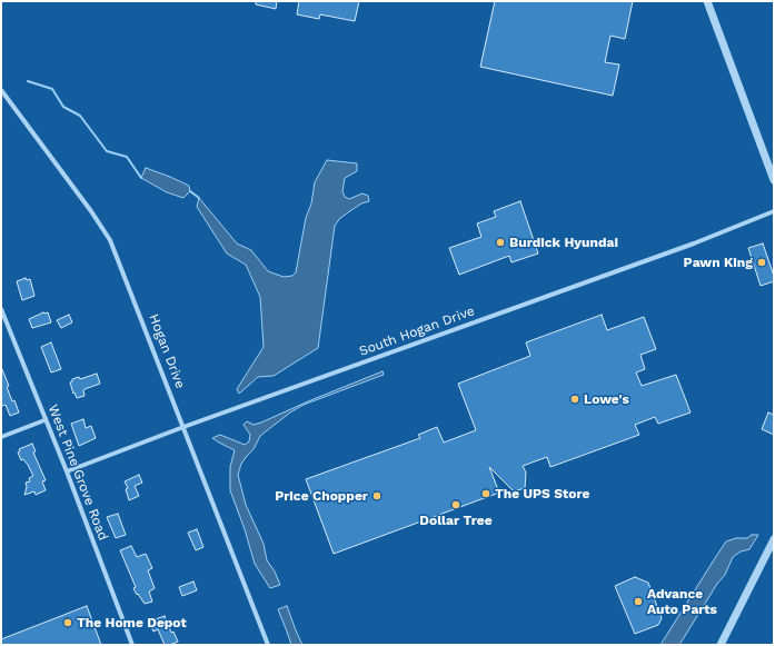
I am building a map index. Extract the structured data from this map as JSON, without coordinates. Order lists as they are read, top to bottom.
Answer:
{
  "streets": {
    "street": ["South Hogan Drive", "Hogan Drive", "West Pine Grove Road"]
  },
  "crossings": [
    ["South Hogan Drive", "Hogan Drive"],
    ["South Hogan Drive", "West Pine Grove Road"]
  ],
  "places": [
    "Burdick Hyundai",
    "Pawn King",
    "Lowe's",
    "The UPS Store",
    "Price Chopper",
    "Dollar Tree",
    "Advance Auto Parts",
    "The Home Depot"
  ]
}
